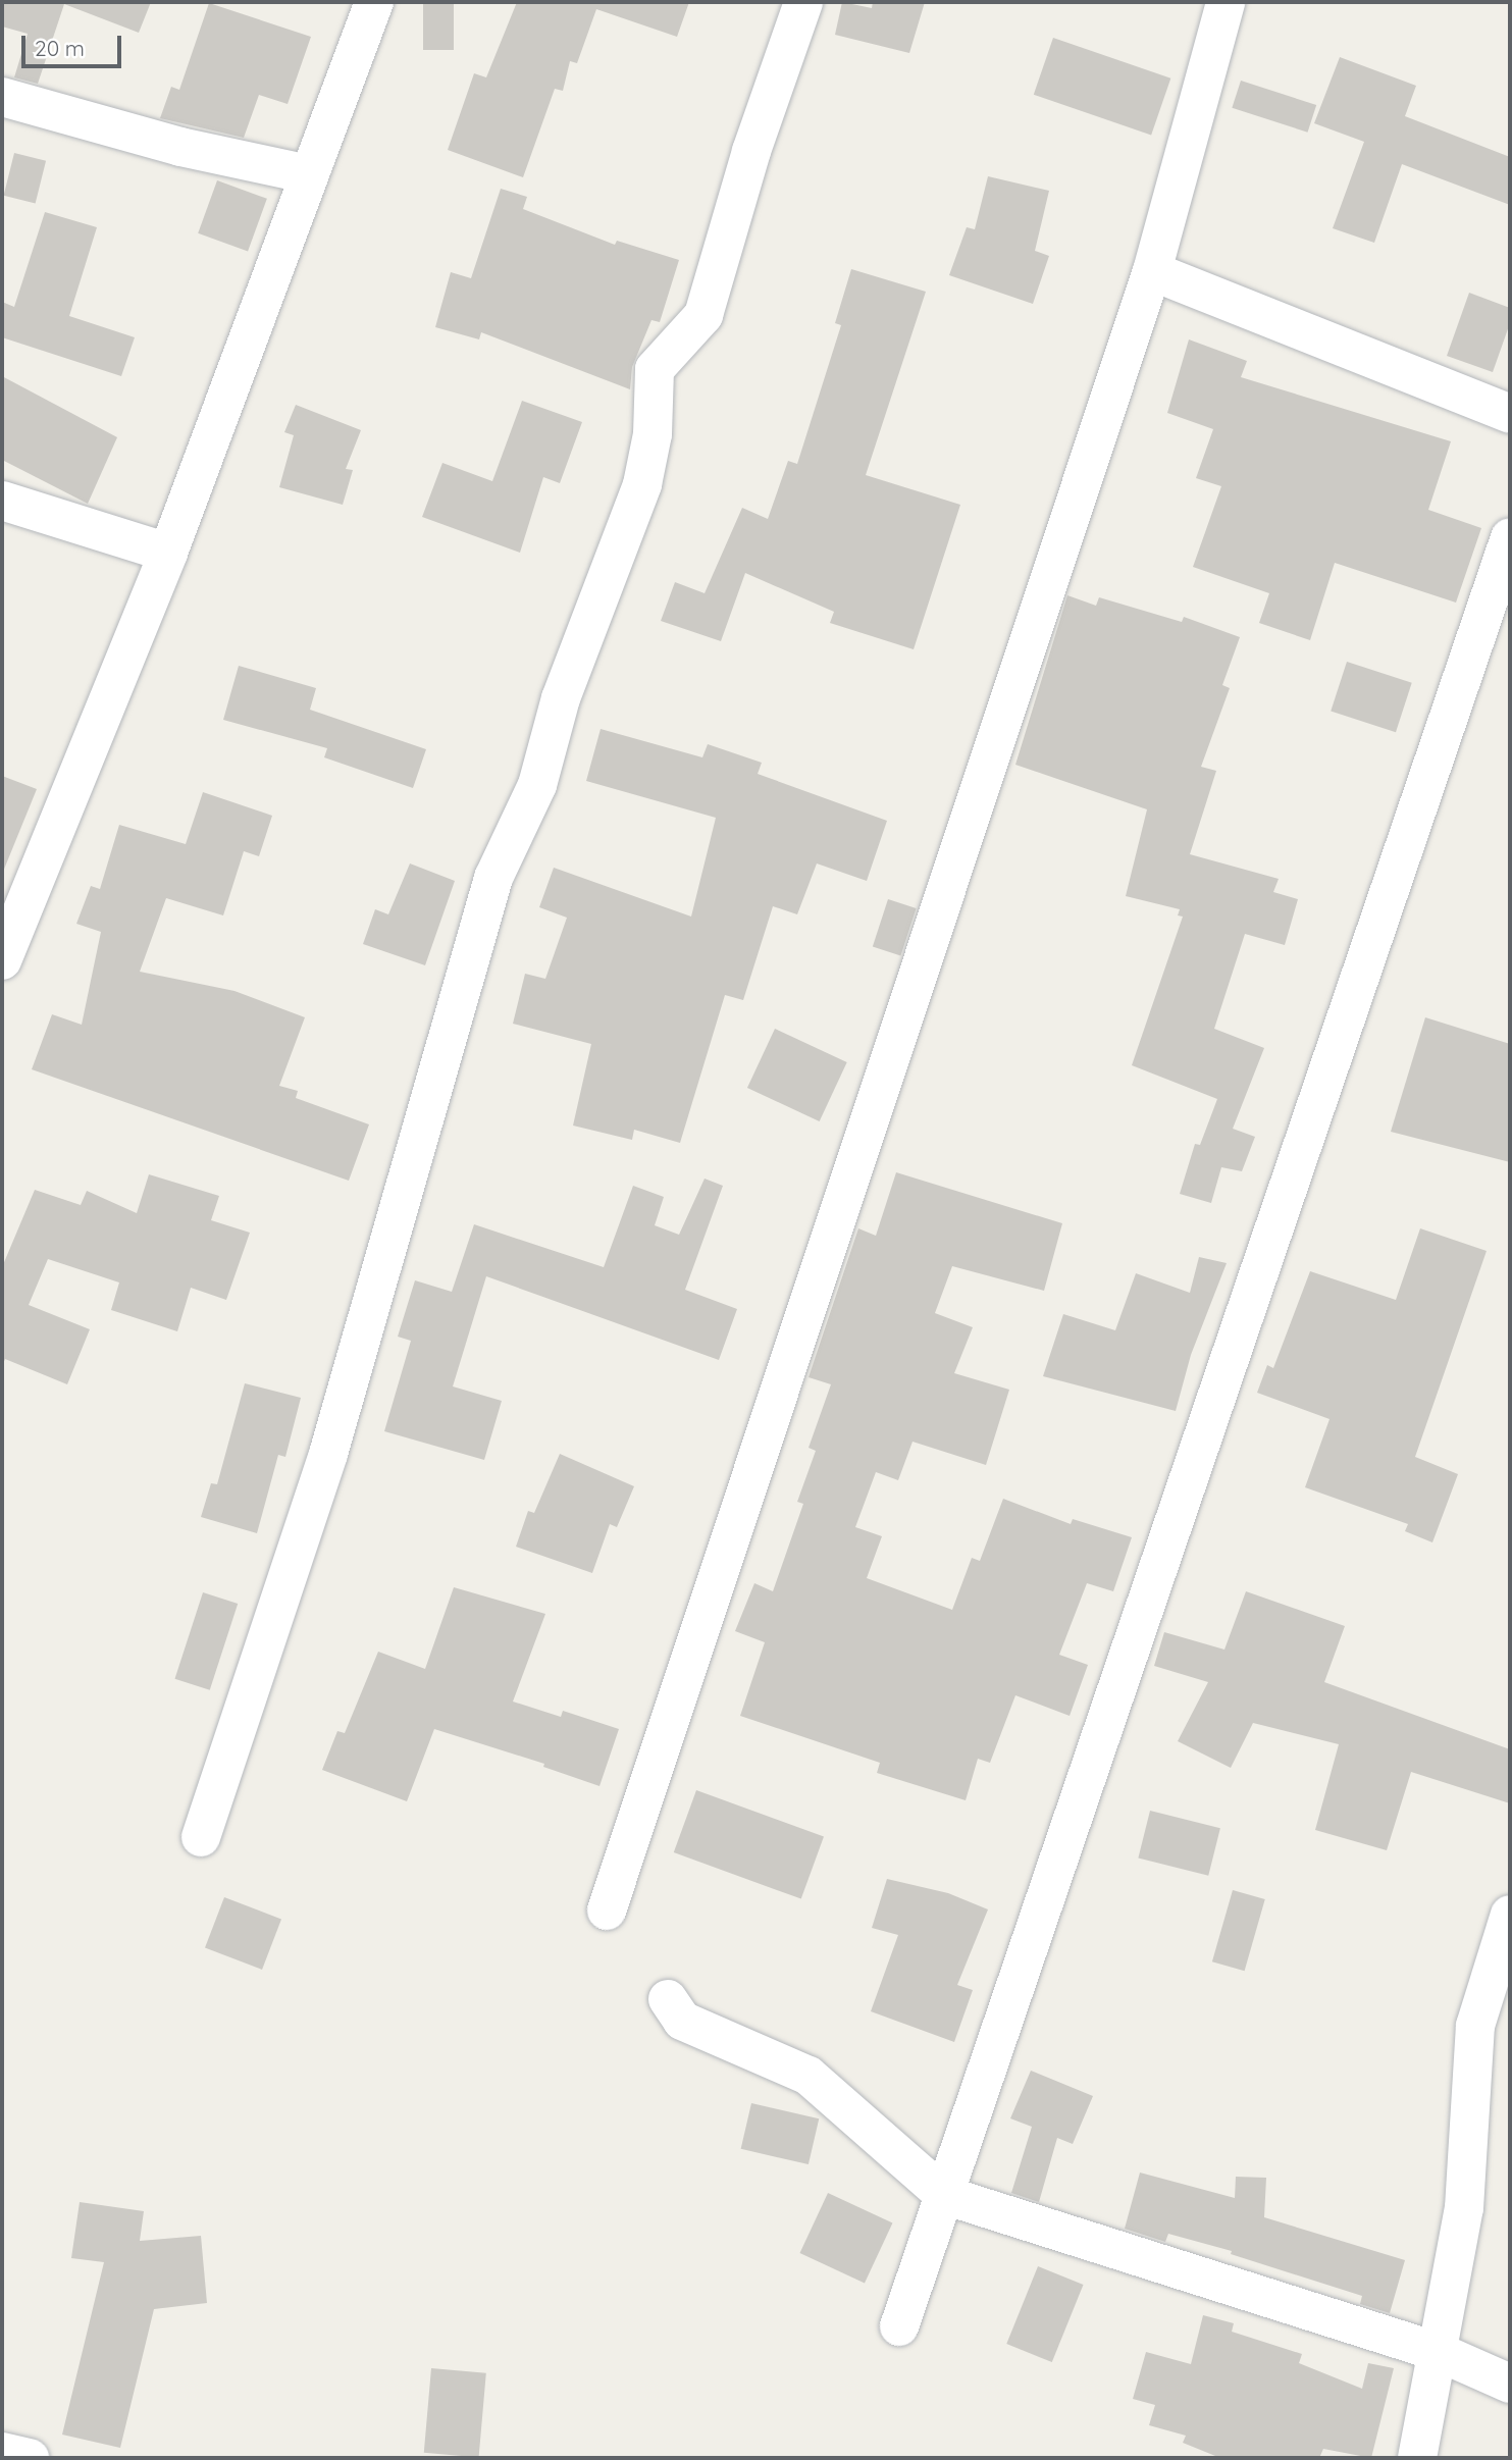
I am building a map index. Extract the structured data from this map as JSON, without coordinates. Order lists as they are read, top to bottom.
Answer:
{
  "scale_bar": "20 m"
}
